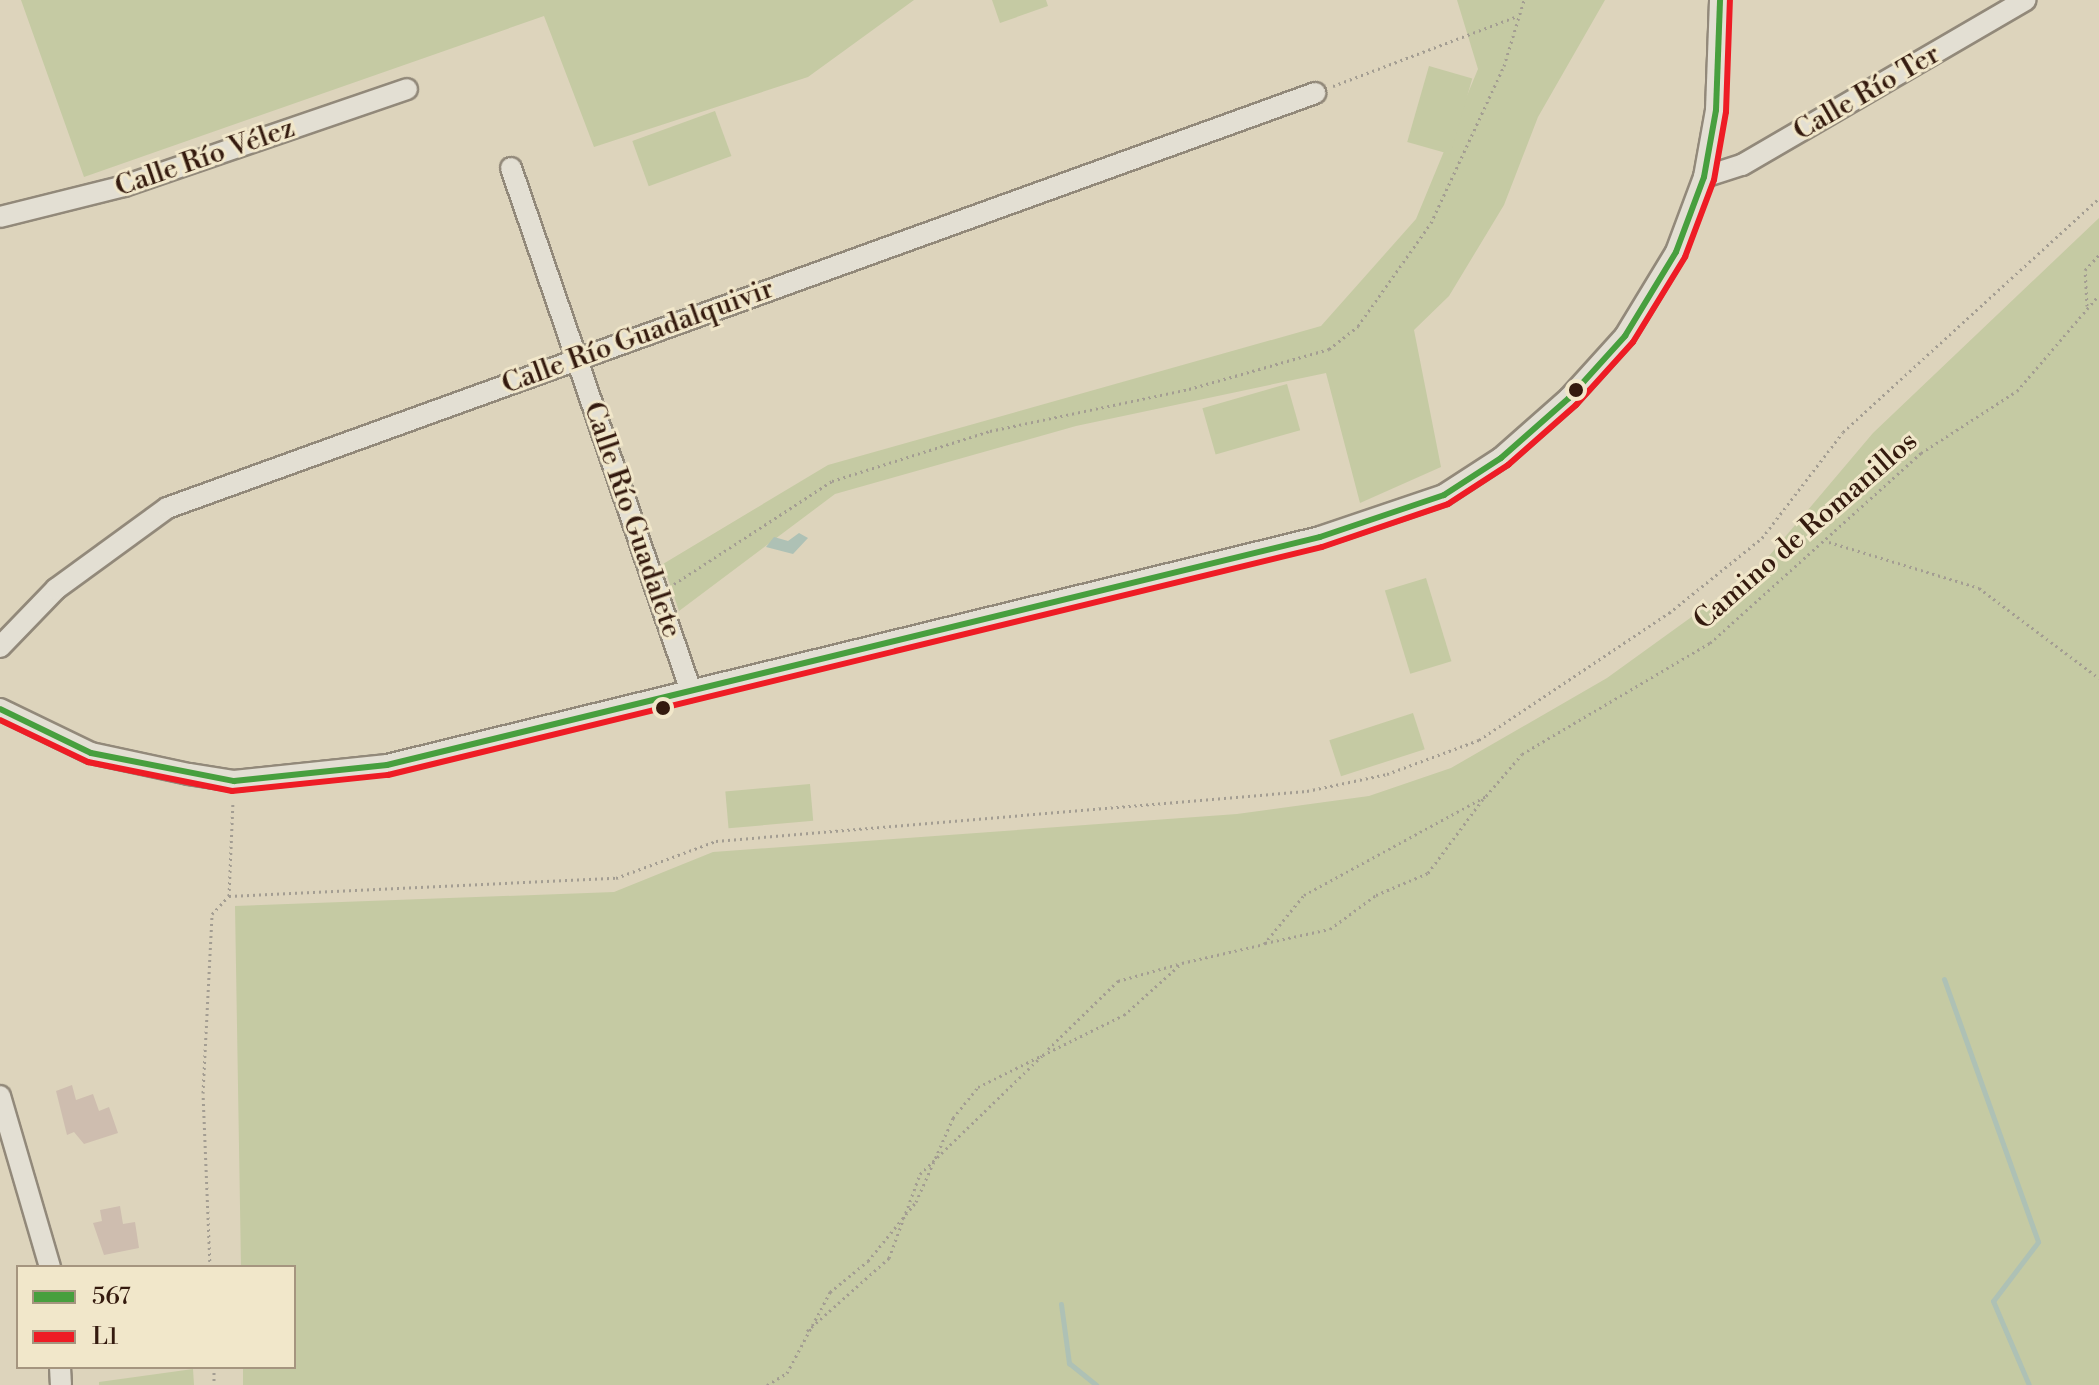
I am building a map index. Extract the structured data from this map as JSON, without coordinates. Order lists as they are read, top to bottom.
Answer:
{
  "streets": {
    "street": [
      "Calle Río Ter",
      "Calle Río Vélez",
      "Calle Río Guadalquivir",
      "Calle Río Guadalete"
    ],
    "path": ["Camino de Romanillos"]
  },
  "crossings": [
    ["Calle Río Guadalquivir", "Calle Río Guadalete"]
  ],
  "lines": ["transit line 567", "transit line L1"],
  "legend": ["567", "L1"]
}
